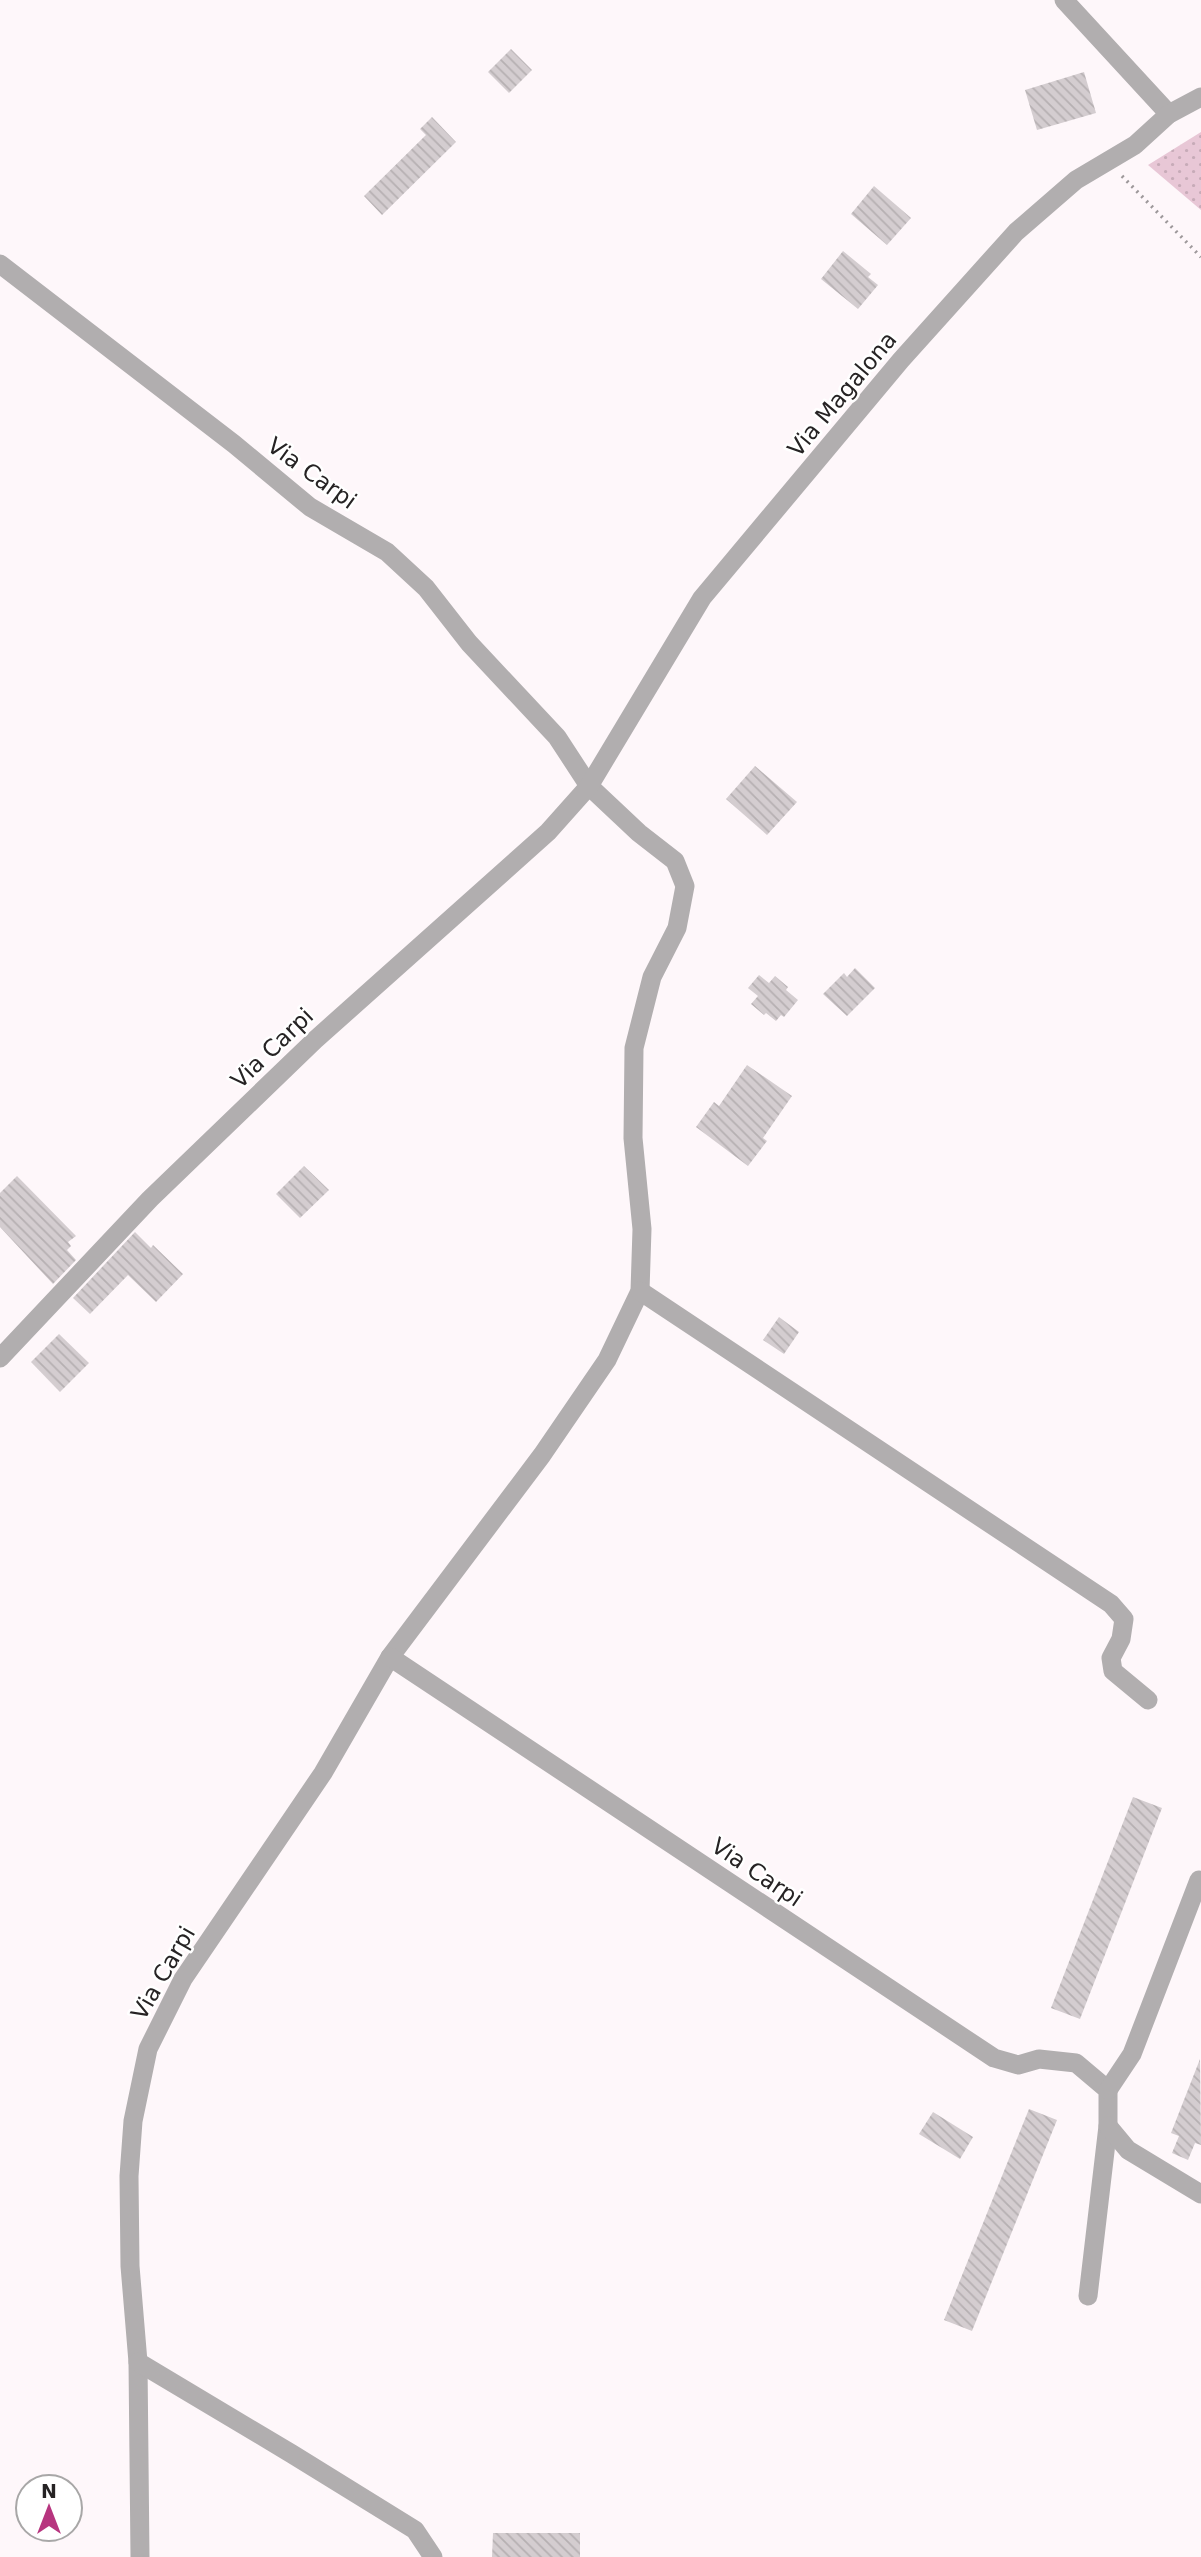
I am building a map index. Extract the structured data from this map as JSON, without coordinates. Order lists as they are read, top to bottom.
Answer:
{
  "streets": {
    "street": ["Via Magalona", "Via Carpi"]
  },
  "crossings": [
    ["Via Magalona", "Via Carpi"]
  ],
  "north": "top"
}
